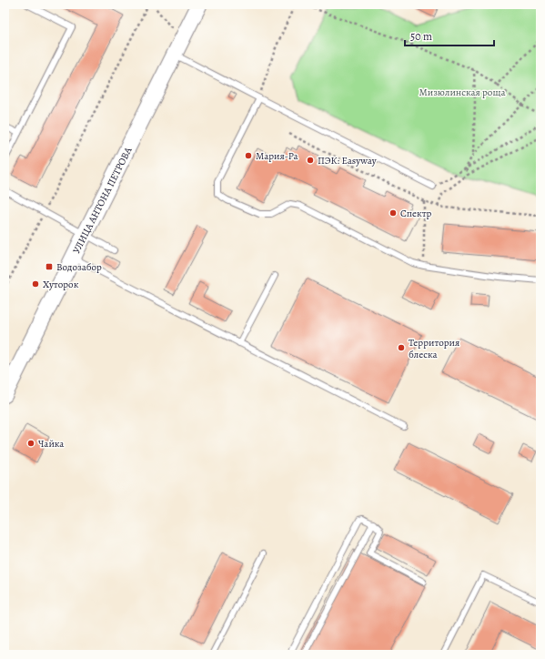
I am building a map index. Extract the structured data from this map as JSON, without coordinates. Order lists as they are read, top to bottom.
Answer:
{
  "streets": {
    "street": ["УЛИЦА АНТОНА ПЕТРОВА"]
  },
  "parks": ["Мизюлинская роща"],
  "places": {
    "other": [
      "Мария-Ра",
      "ПЭК: Easyway",
      "Спектр",
      "Хуторок",
      "Территория блеска",
      "Чайка"
    ],
    "transit": ["Водозабор"]
  },
  "scale_bar": "50 m"
}
